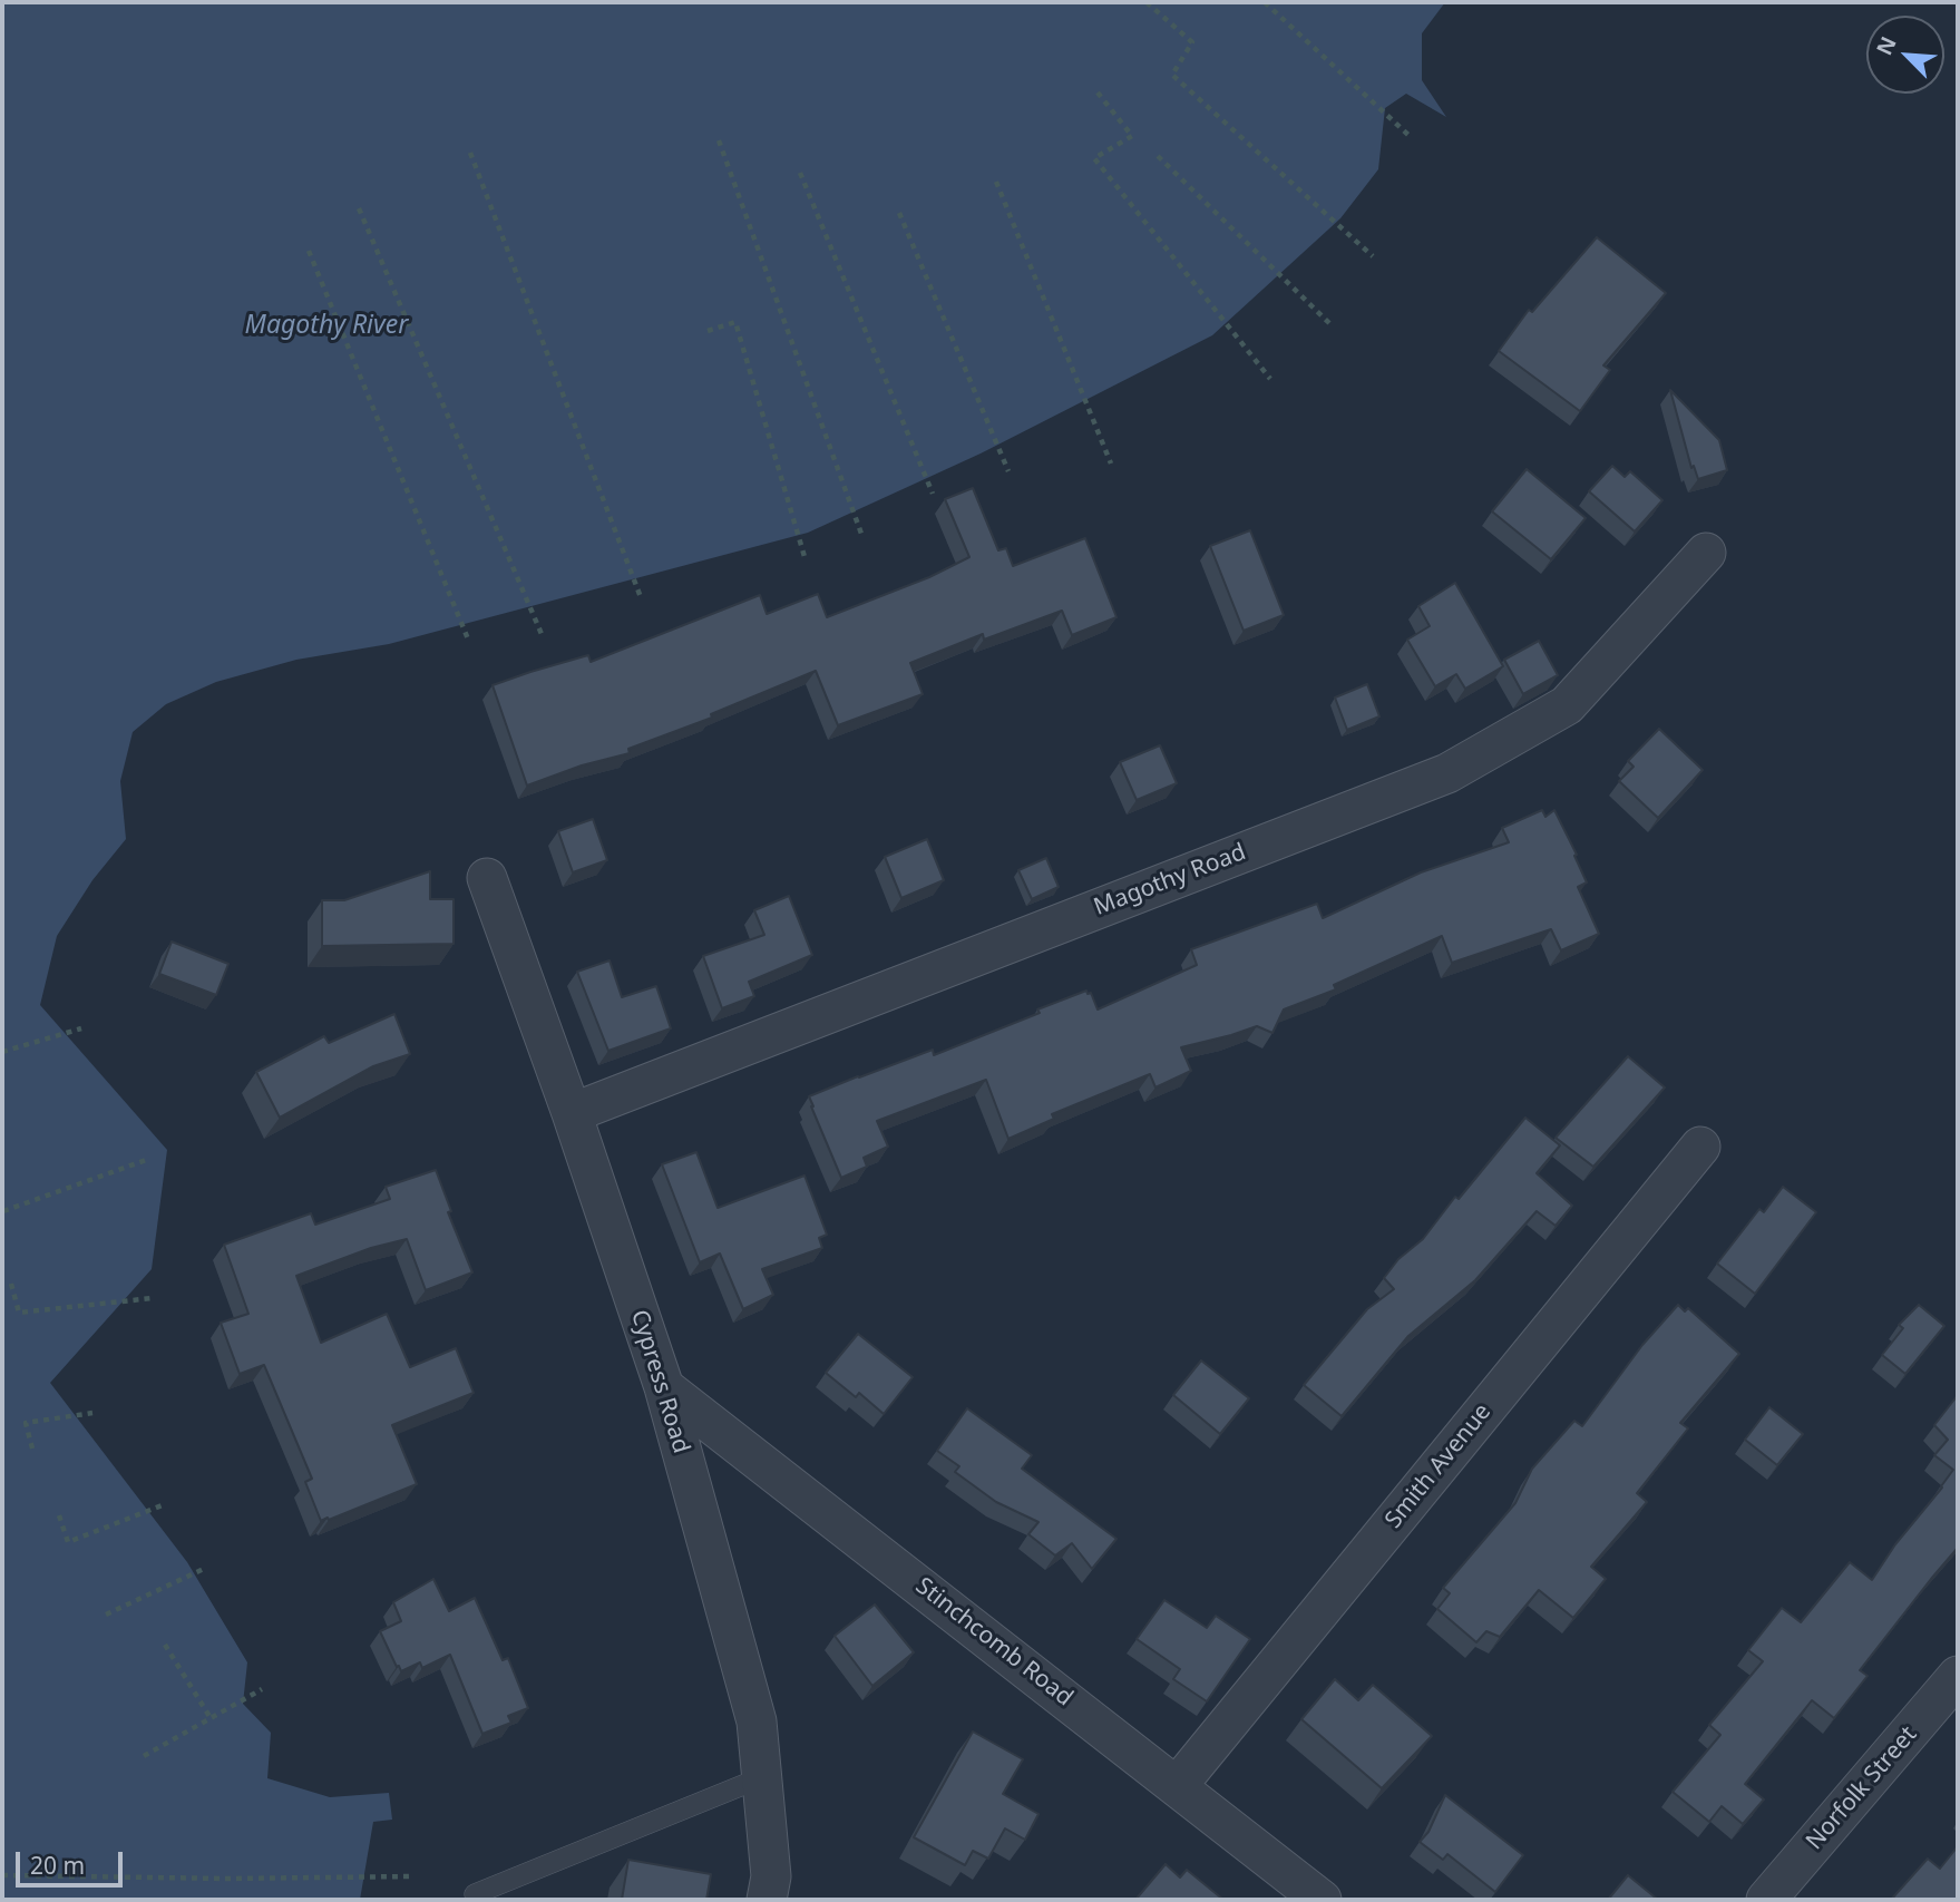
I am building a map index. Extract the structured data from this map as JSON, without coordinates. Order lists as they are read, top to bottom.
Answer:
{
  "streets": {
    "street": [
      "Magothy Road",
      "Cypress Road",
      "Smith Avenue",
      "Stinchcomb Road",
      "Norfolk Street"
    ]
  },
  "crossings": [
    ["Magothy Road", "Cypress Road"],
    ["Cypress Road", "Stinchcomb Road"],
    ["Smith Avenue", "Stinchcomb Road"]
  ],
  "water": ["Magothy River"],
  "scale_bar": "20 m",
  "north": "top left"
}
